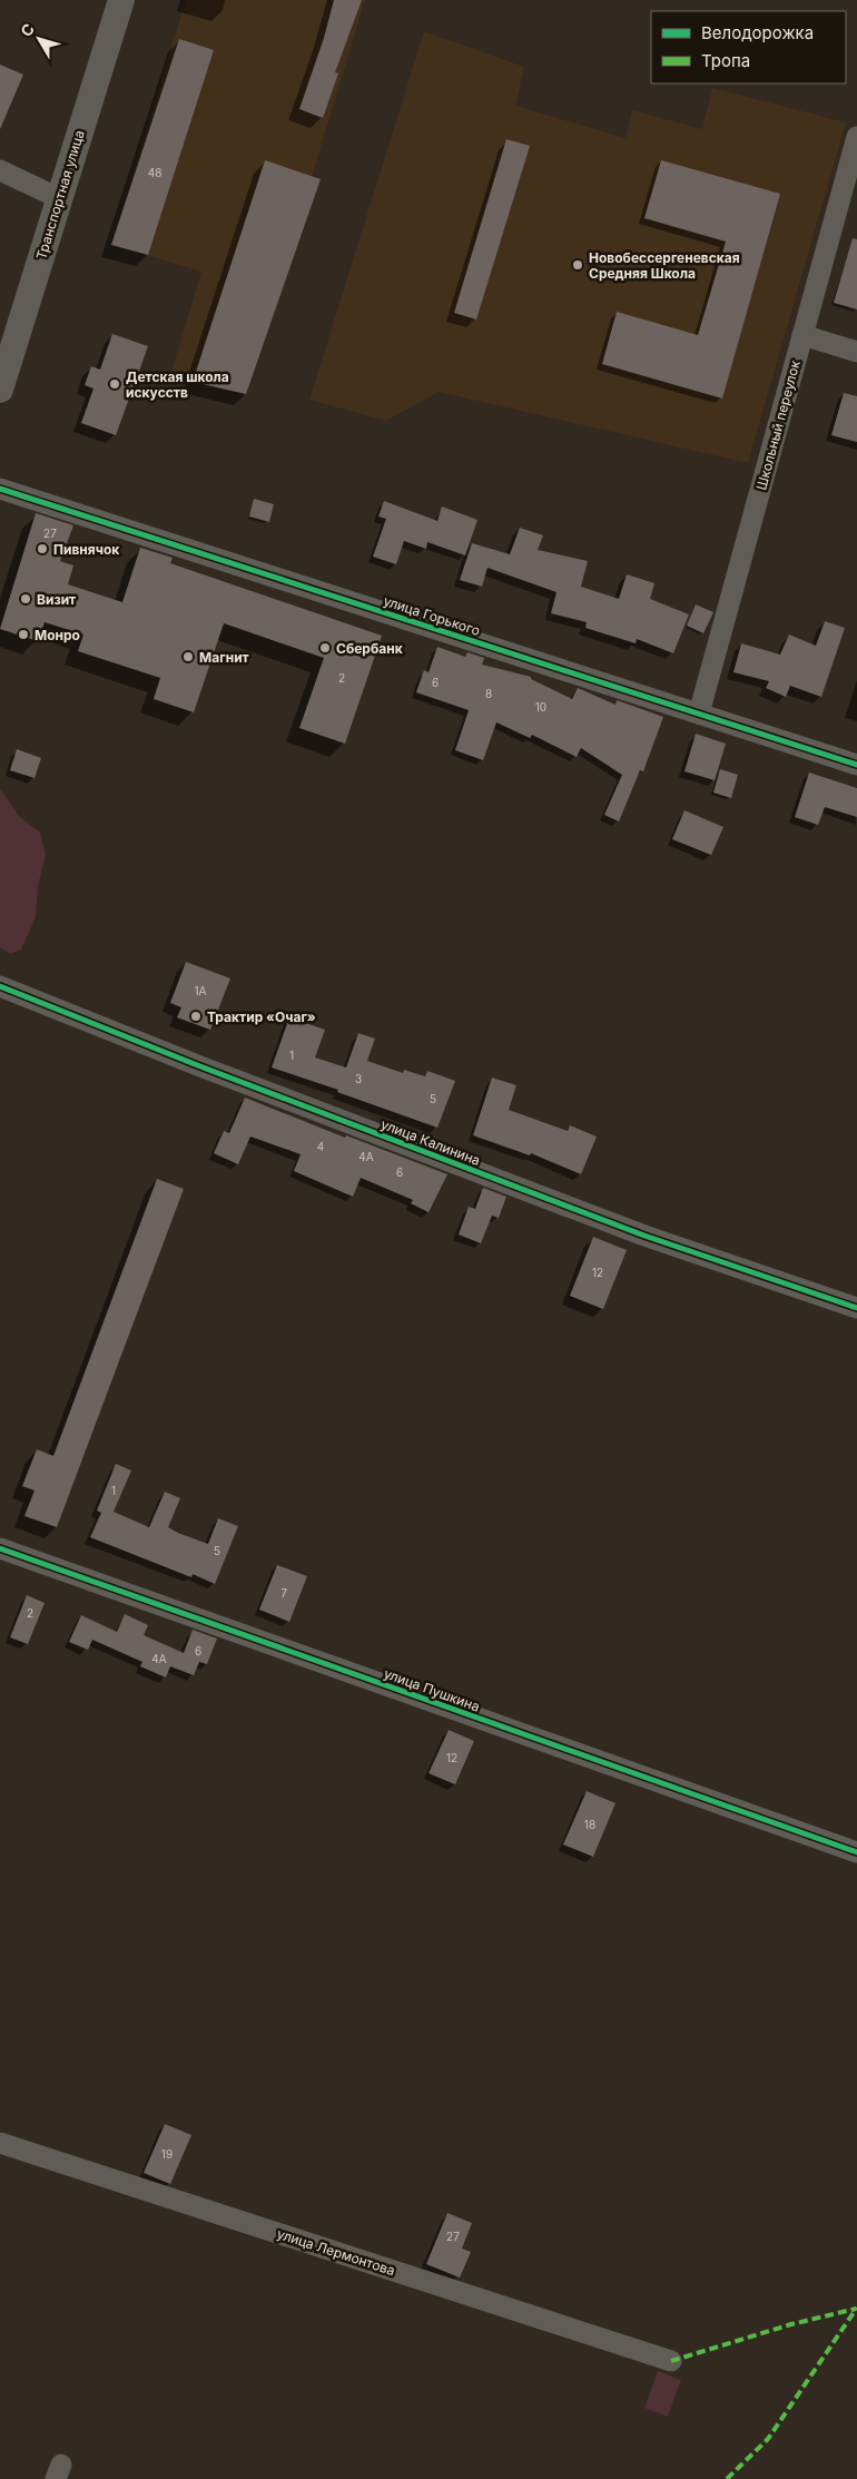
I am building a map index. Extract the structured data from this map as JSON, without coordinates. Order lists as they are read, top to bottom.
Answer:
{
  "streets": {
    "street": [
      "Транспортная улица",
      "Школьный переулок",
      "улица Горького",
      "улица Калинина",
      "улица Пушкина",
      "улица Лермонтова"
    ]
  },
  "crossings": [
    ["Школьный переулок", "улица Горького"]
  ],
  "places": [
    "Новобессергеневская Средняя Школа",
    "Детская школа искусств",
    "Пивнячок",
    "Визит",
    "Монро",
    "Сбербанк",
    "Магнит",
    "Трактир «Очаг»"
  ],
  "house_numbers": [
    "48",
    "27",
    "2",
    "6",
    "8",
    "10",
    "1А",
    "1",
    "3",
    "5",
    "4",
    "4А",
    "6",
    "12",
    "1",
    "5",
    "7",
    "2",
    "6",
    "4А",
    "12",
    "18",
    "19",
    "27"
  ],
  "legend": ["Велодорожка", "Тропа"],
  "north": "top left"
}
